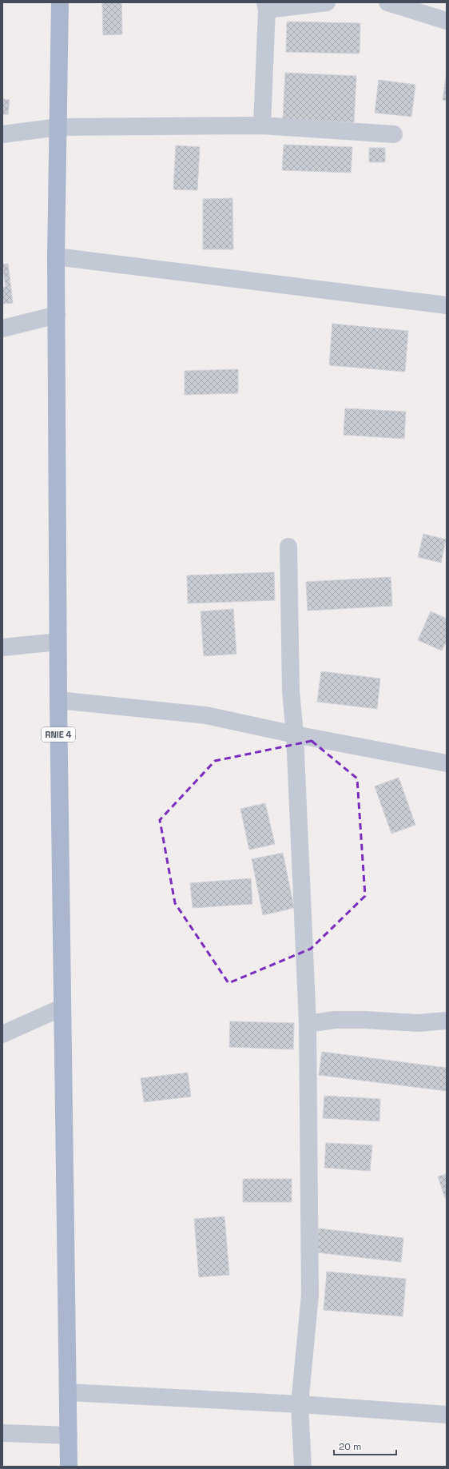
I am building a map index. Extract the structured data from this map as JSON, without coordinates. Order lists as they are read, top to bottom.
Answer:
{
  "streets": {
    "main road": ["RNIE 4"]
  },
  "scale_bar": "20 m"
}
